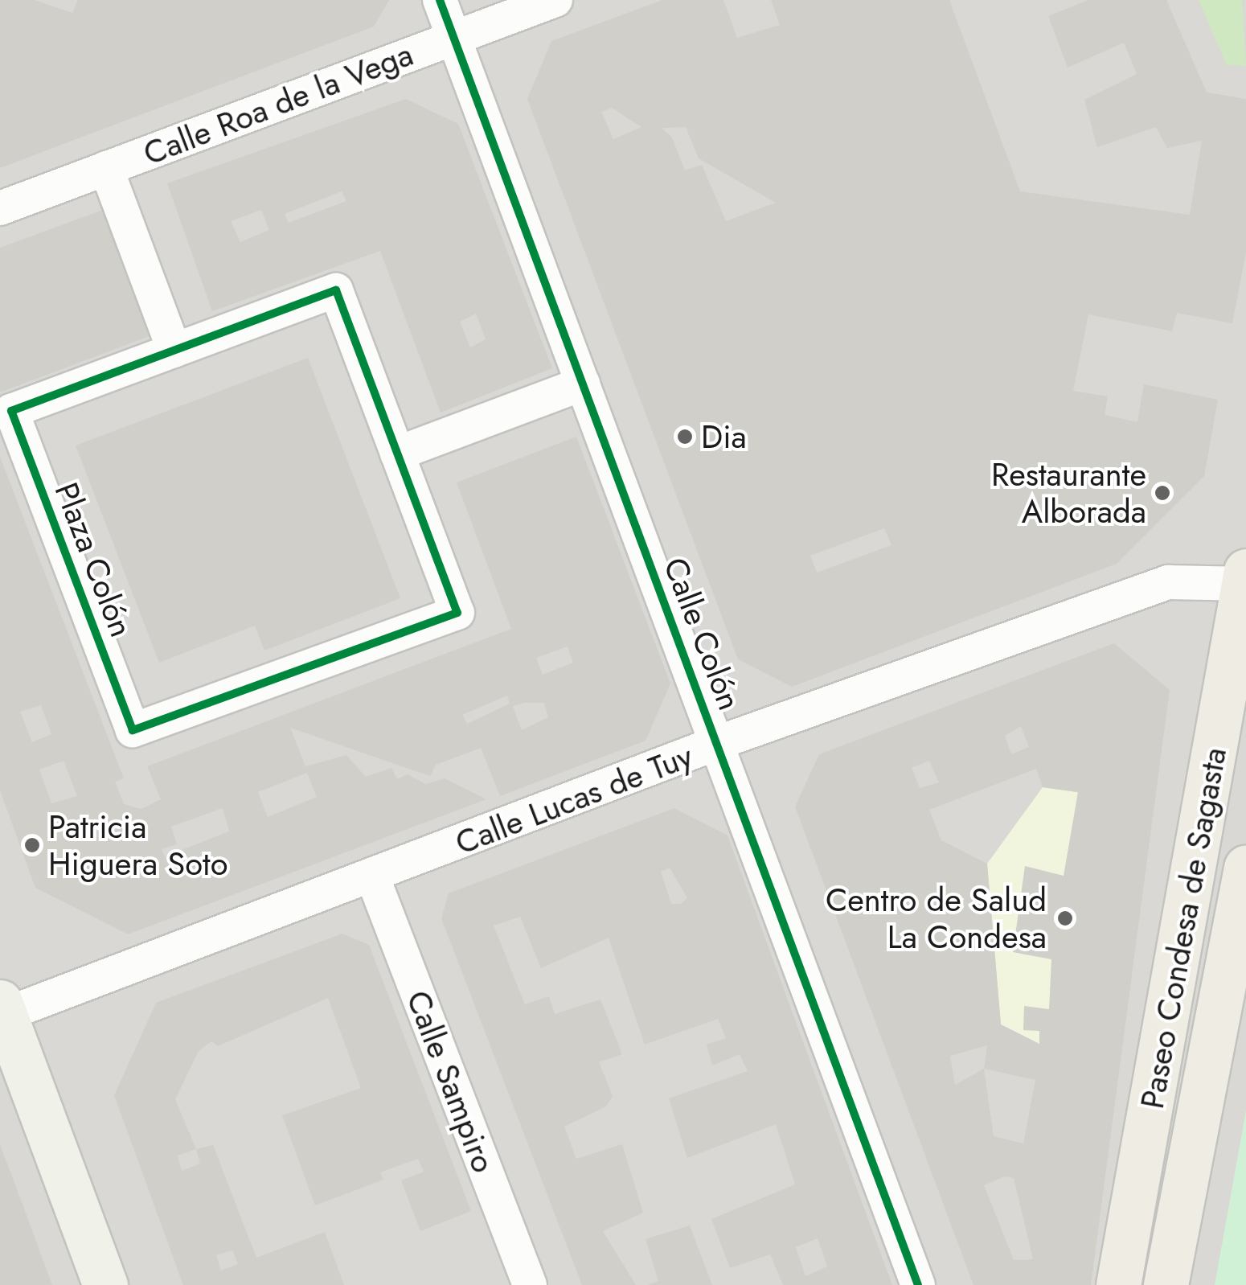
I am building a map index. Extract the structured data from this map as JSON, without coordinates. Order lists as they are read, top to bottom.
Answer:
{
  "streets": {
    "main road": ["Paseo Condesa de Sagasta"],
    "street": [
      "Calle Roa de la Vega",
      "Plaza Colón",
      "Calle Colón",
      "Calle Lucas de Tuy",
      "Calle Sampiro"
    ]
  },
  "crossings": [
    ["Calle Roa de la Vega", "Calle Colón"],
    ["Calle Colón", "Calle Lucas de Tuy"],
    ["Calle Lucas de Tuy", "Paseo Condesa de Sagasta"],
    ["Calle Lucas de Tuy", "Calle Sampiro"]
  ],
  "places": [
    "Dia",
    "Restaurante Alborada",
    "Patricia Higuera Soto",
    "Centro de Salud La Condesa"
  ]
}
